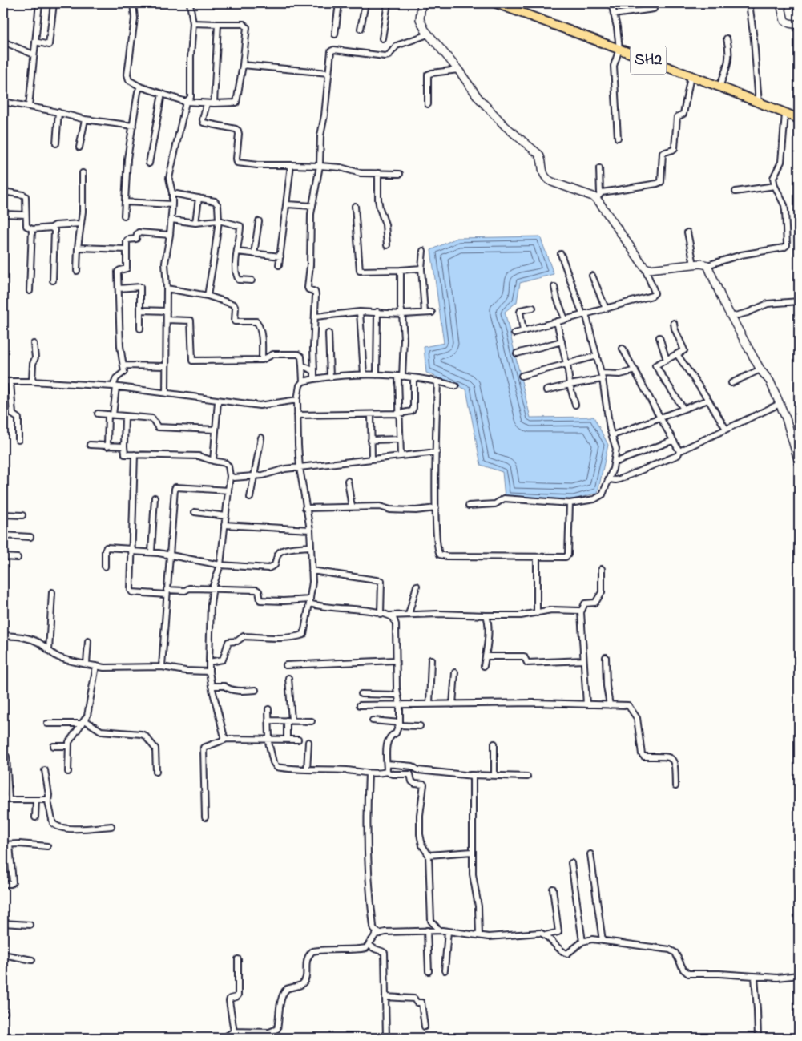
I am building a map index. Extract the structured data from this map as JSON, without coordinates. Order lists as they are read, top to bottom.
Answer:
{
  "streets": {
    "main road": ["SH2"]
  }
}
